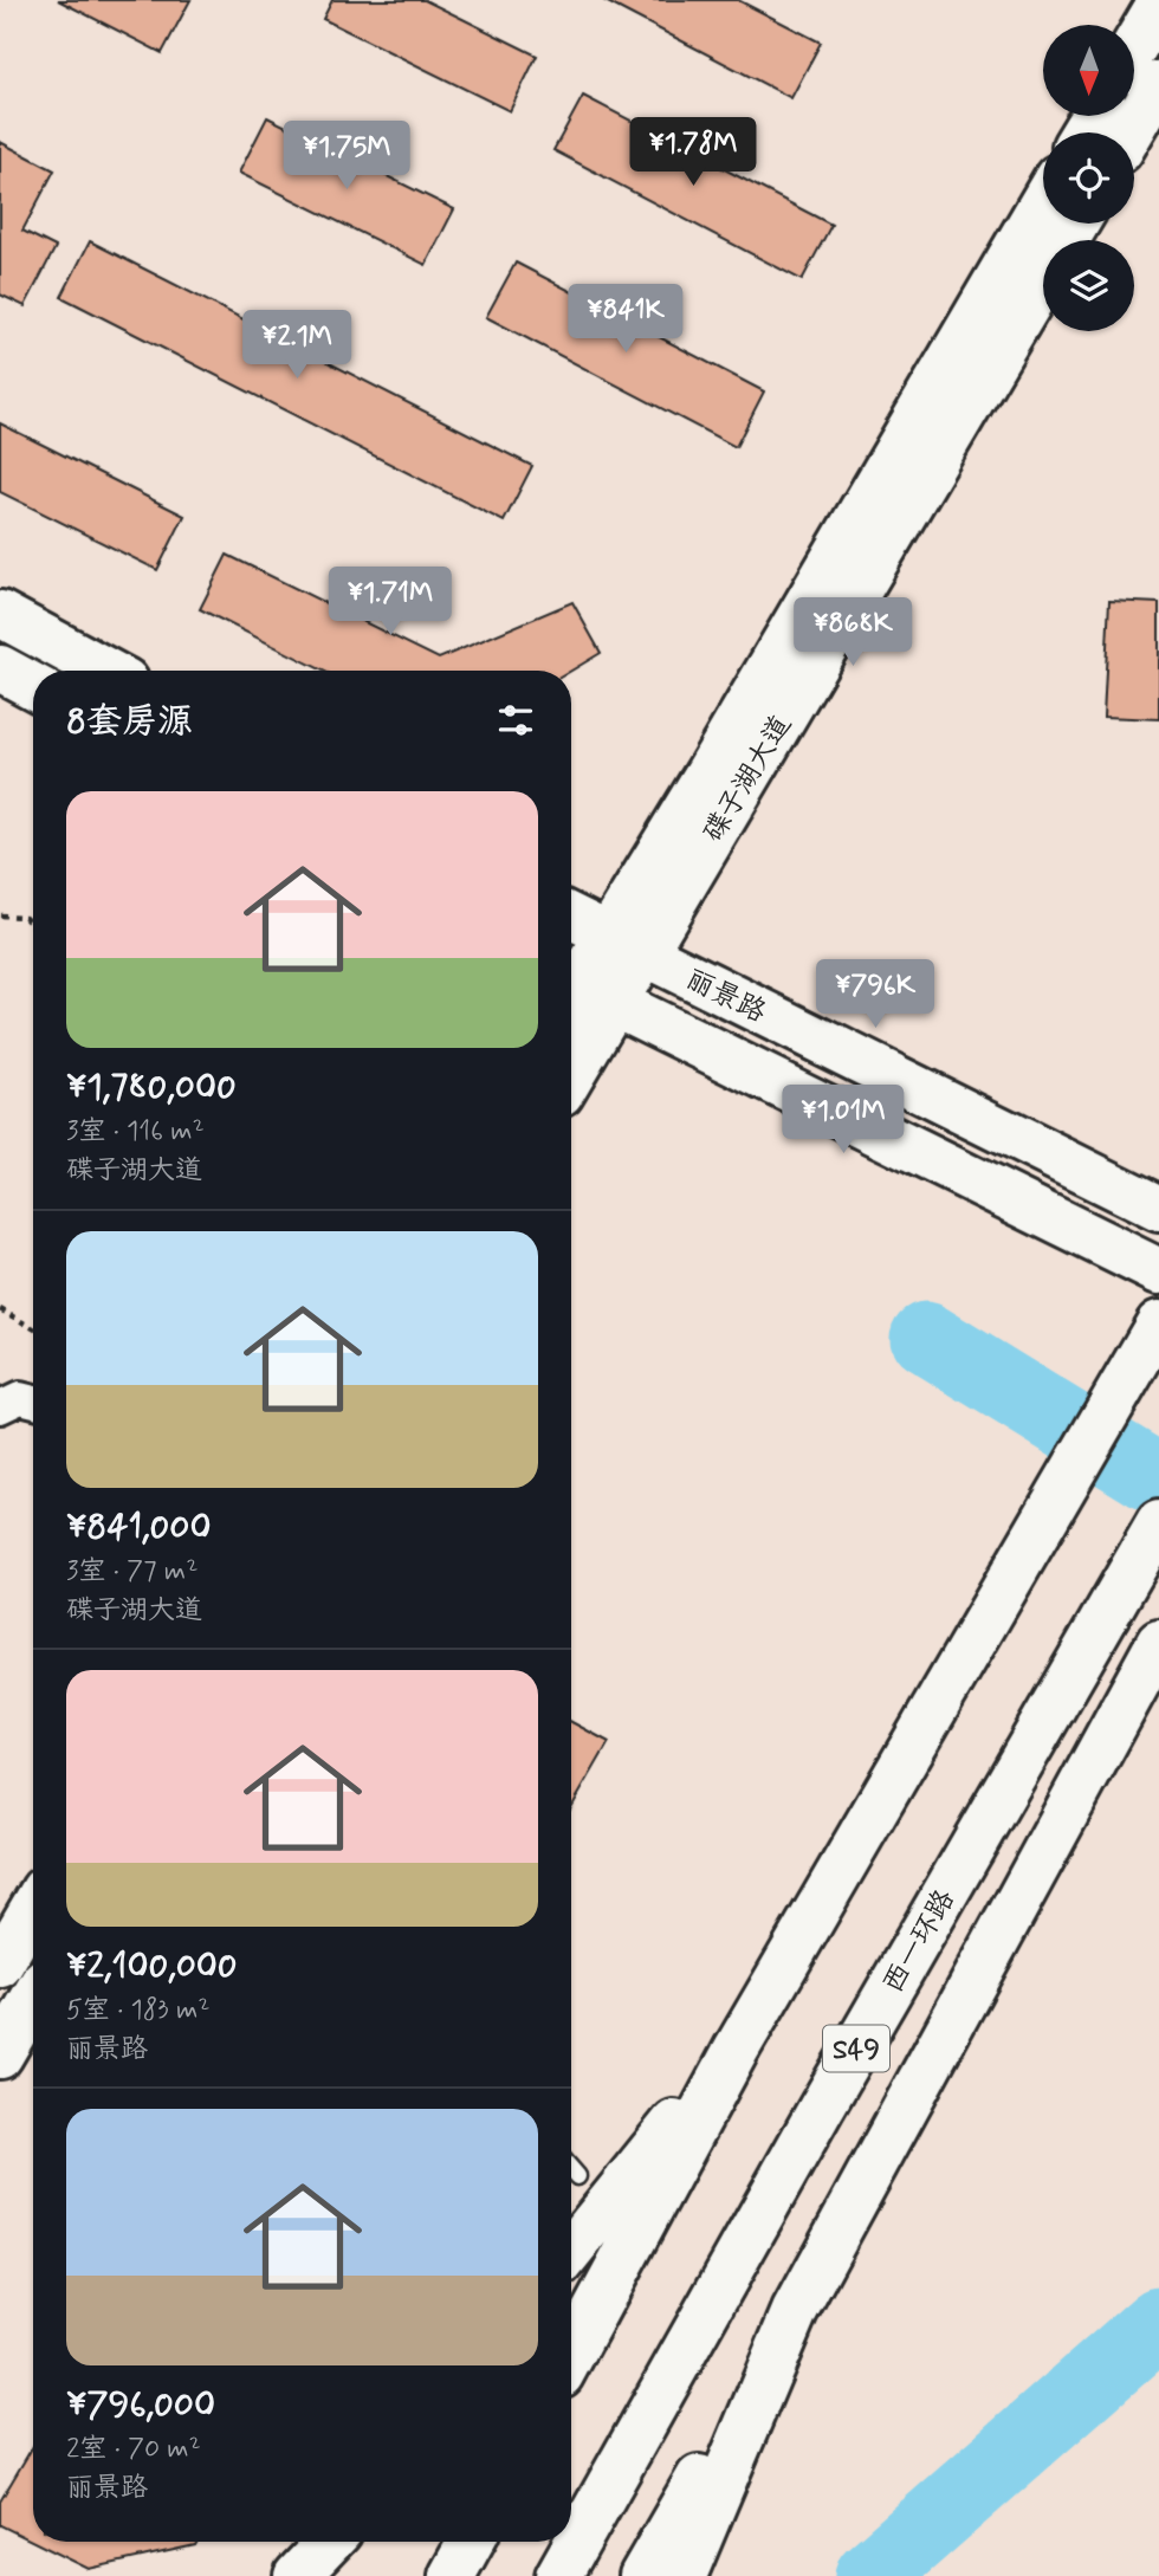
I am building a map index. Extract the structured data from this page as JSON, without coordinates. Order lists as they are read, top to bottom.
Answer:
{
  "streets": {
    "main road": [
      "碟子湖大道",
      "丽景路",
      "西一环路",
      "S49"
    ]
  },
  "crossings": [
    ["碟子湖大道", "丽景路"]
  ],
  "north": "bottom",
  "page": {
    "price": [
      "¥1.78M",
      "¥1.75M",
      "¥841K",
      "¥2.1M",
      "¥1.71M",
      "¥868K",
      "¥796K",
      "¥1.01M"
    ],
    "heading": "8套房源",
    "list": [
      {
        "name": "¥1,780,000",
        "note": "3室 · 116 m² · 碟子湖大道"
      },
      {
        "name": "¥841,000",
        "note": "3室 · 77 m² · 碟子湖大道"
      },
      {
        "name": "¥2,100,000",
        "note": "5室 · 183 m² · 丽景路"
      },
      {
        "name": "¥796,000",
        "note": "2室 · 70 m² · 丽景路"
      }
    ]
  }
}
